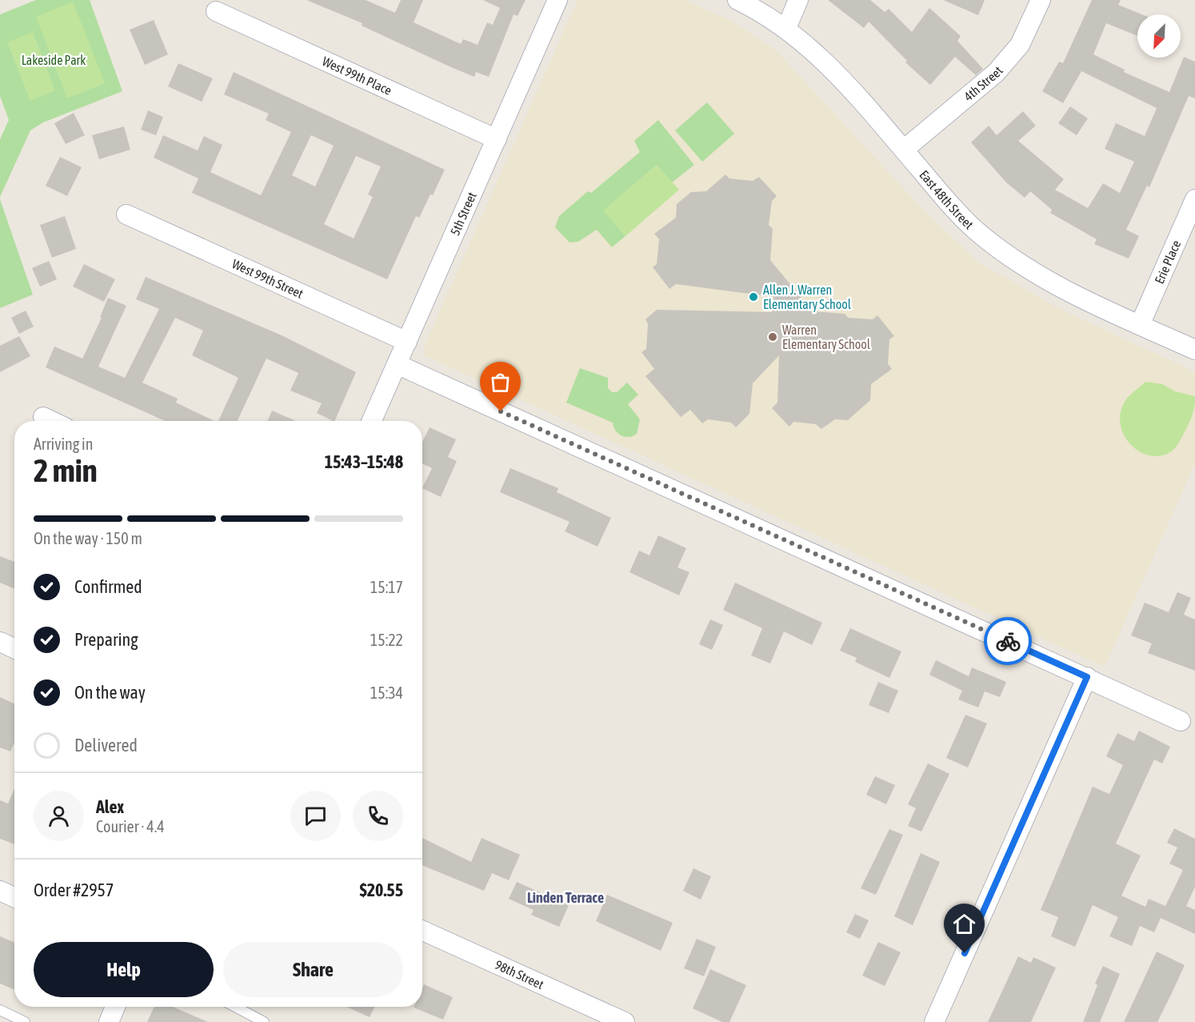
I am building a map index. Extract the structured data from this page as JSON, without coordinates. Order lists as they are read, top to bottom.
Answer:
{
  "streets": {
    "street": [
      "West 99th Place",
      "4th Street",
      "East 48th Street",
      "5th Street",
      "Erie Place",
      "West 99th Street",
      "98th Street"
    ]
  },
  "crossings": [
    ["West 99th Place", "5th Street"],
    ["4th Street", "East 48th Street"],
    ["East 48th Street", "Erie Place"],
    ["5th Street", "West 99th Street"]
  ],
  "districts": ["Linden Terrace"],
  "parks": ["Lakeside Park"],
  "places": ["Allen J. Warren Elementary School", "Warren Elementary School"],
  "north": "bottom left",
  "page": {
    "heading": ["2 min", "Arriving in", "15:43–15:48"],
    "panel": [
      "Alex",
      "Courier · 4.4",
      "Order #2957",
      "$20.55"
    ],
    "bar": "On the way · 150 m",
    "list": [
      ["Confirmed", "15:17"],
      ["Preparing", "15:22"],
      ["On the way", "15:34"],
      "Delivered"
    ],
    "buttons": ["Help", "Share"]
  }
}
